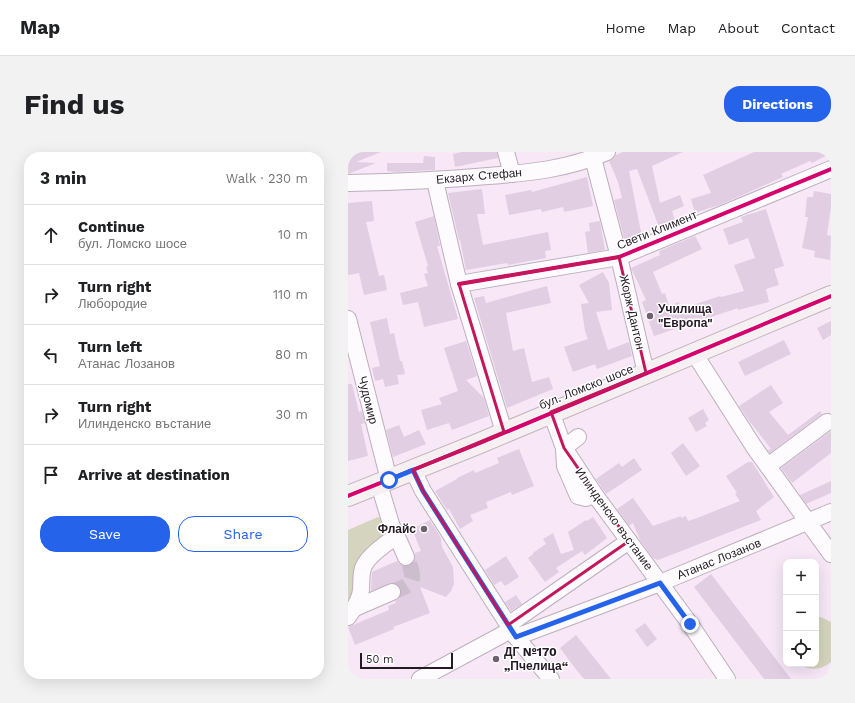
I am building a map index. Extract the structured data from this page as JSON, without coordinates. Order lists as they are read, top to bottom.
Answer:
{
  "streets": {
    "main road": ["бул. Ломско шосе"],
    "street": [
      "Екзарх Стефан",
      "Свети Климент",
      "Жорж Дантон",
      "Чудомир",
      "Илинденско въстание",
      "Атанас Лозанов"
    ]
  },
  "crossings": [
    ["Екзарх Стефан", "Жорж Дантон"],
    ["Свети Климент", "Жорж Дантон"],
    ["Жорж Дантон", "бул. Ломско шосе"],
    ["бул. Ломско шосе", "Чудомир"],
    ["бул. Ломско шосе", "Илинденско въстание"],
    ["Илинденско въстание", "Атанас Лозанов"]
  ],
  "places": ["Училища \"Европа\"", "Флайс", "ДГ №170 „Пчелица“"],
  "scale_bar": "50 m",
  "page": {
    "header": "Map",
    "nav": [
      "Home",
      "Map",
      "About",
      "Contact"
    ],
    "buttons": [
      "Directions",
      ["Save", "Share"]
    ],
    "title": "Find us",
    "heading": ["3 min", "Walk · 230 m"],
    "list": [
      ["Continue", "бул. Ломско шосе", "10 m"],
      ["Turn right", "Любородие", "110 m"],
      ["Turn left", "Атанас Лозанов", "80 m"],
      ["Turn right", "Илинденско въстание", "30 m"],
      "Arrive at destination"
    ],
    "map_buttons": ["+", "−"],
    "scale": "50 m"
  }
}
